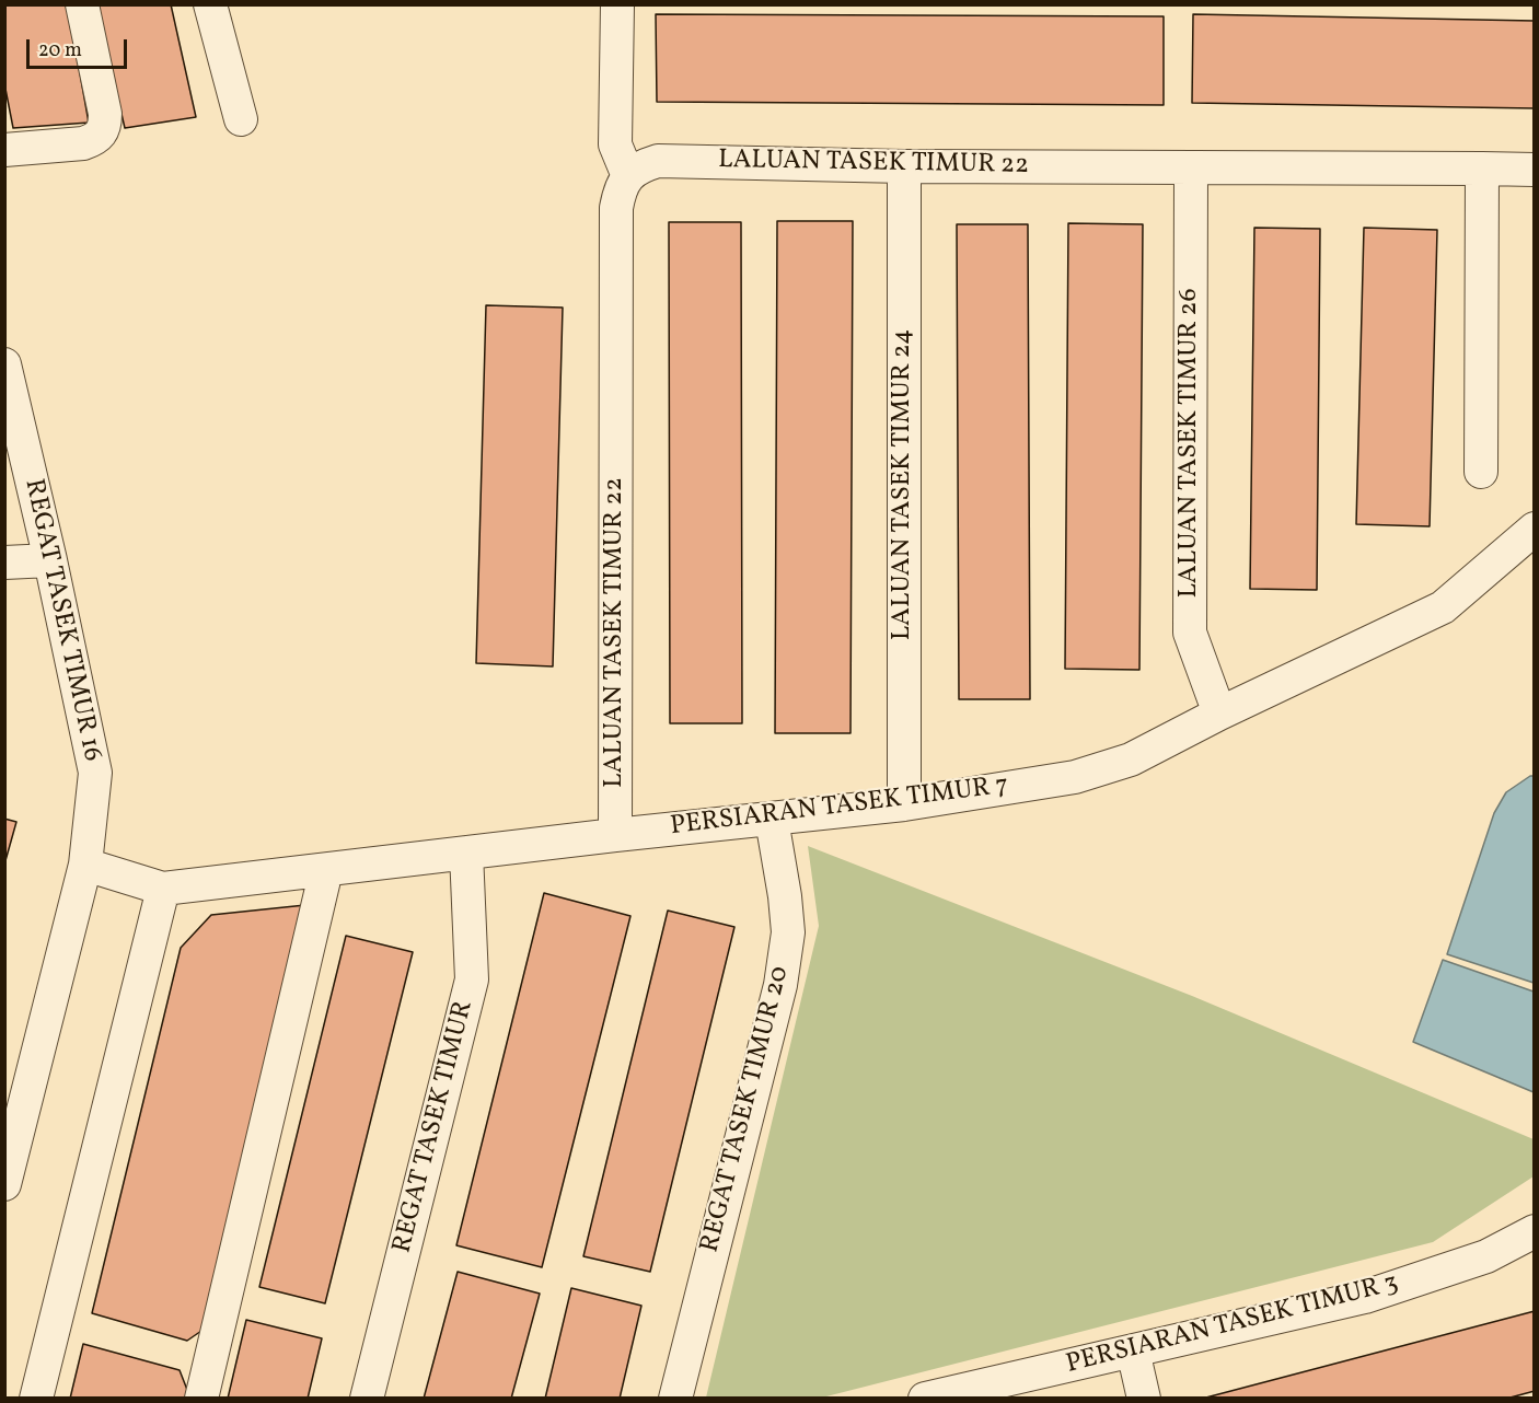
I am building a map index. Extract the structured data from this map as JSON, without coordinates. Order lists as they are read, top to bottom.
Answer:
{
  "streets": {
    "street": [
      "LALUAN TASEK TIMUR 22",
      "LALUAN TASEK TIMUR 26",
      "LALUAN TASEK TIMUR 24",
      "REGAT TASEK TIMUR 16",
      "PERSIARAN TASEK TIMUR 7",
      "REGAT TASEK TIMUR 20",
      "REGAT TASEK TIMUR",
      "PERSIARAN TASEK TIMUR 3"
    ]
  },
  "crossings": [
    ["LALUAN TASEK TIMUR 22", "LALUAN TASEK TIMUR 26"],
    ["LALUAN TASEK TIMUR 22", "LALUAN TASEK TIMUR 24"],
    ["LALUAN TASEK TIMUR 22", "PERSIARAN TASEK TIMUR 7"],
    ["LALUAN TASEK TIMUR 26", "PERSIARAN TASEK TIMUR 7"],
    ["LALUAN TASEK TIMUR 24", "PERSIARAN TASEK TIMUR 7"],
    ["REGAT TASEK TIMUR 16", "PERSIARAN TASEK TIMUR 7"],
    ["PERSIARAN TASEK TIMUR 7", "REGAT TASEK TIMUR 20"],
    ["PERSIARAN TASEK TIMUR 7", "REGAT TASEK TIMUR"]
  ],
  "scale_bar": "20 m"
}
